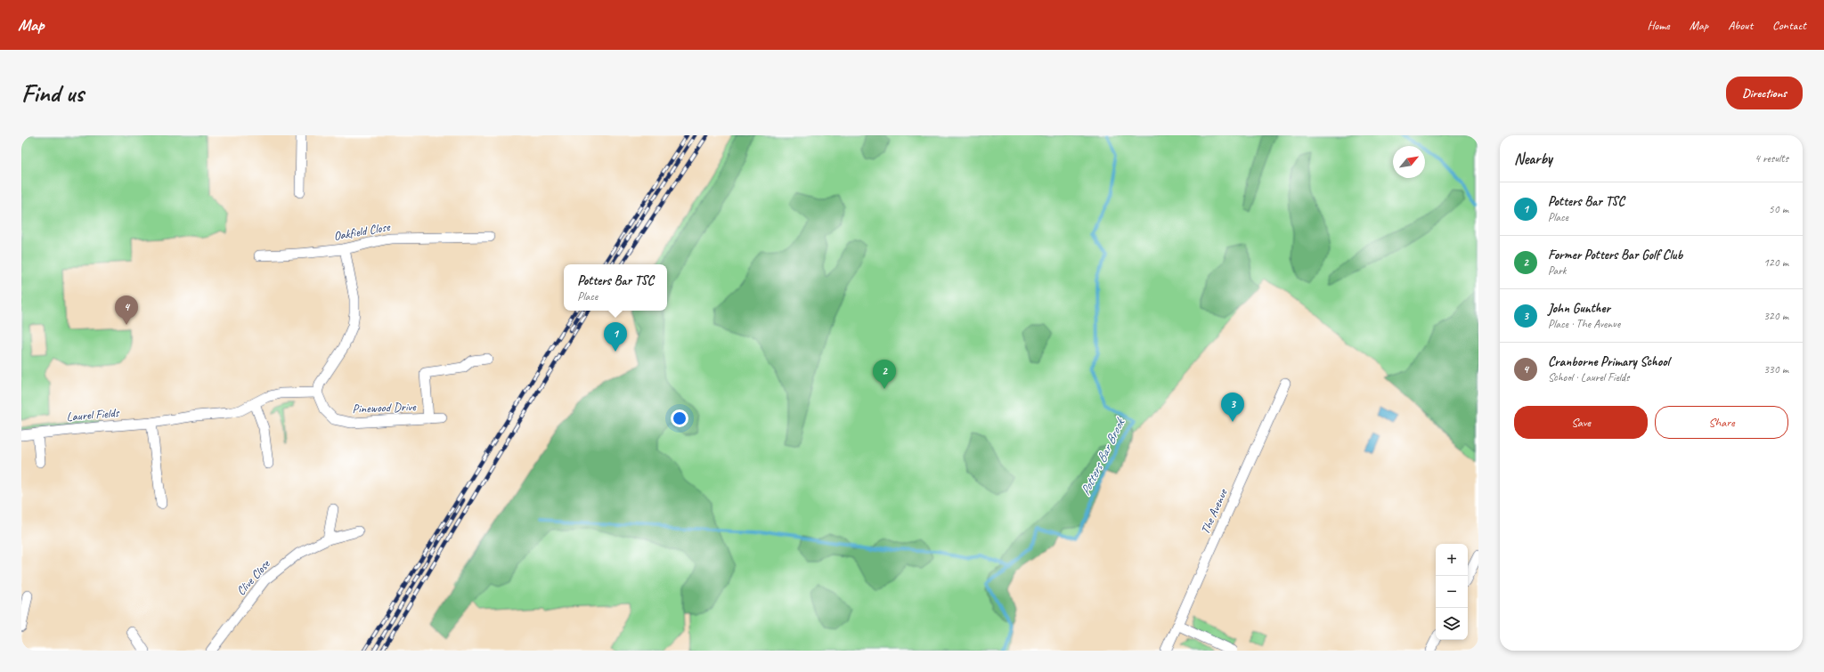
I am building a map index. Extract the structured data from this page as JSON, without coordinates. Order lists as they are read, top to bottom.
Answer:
{
  "streets": {
    "street": [
      "Oakfield Close",
      "Pinewood Drive",
      "Laurel Fields",
      "The Avenue",
      "Clive Close"
    ]
  },
  "crossings": [
    ["Pinewood Drive", "Laurel Fields"]
  ],
  "water": ["Potters Bar Brook"],
  "north": "top right",
  "page": {
    "header": "Map",
    "nav": [
      "Home",
      "Map",
      "About",
      "Contact"
    ],
    "buttons": [
      "Directions",
      ["Save", "Share"]
    ],
    "title": "Find us",
    "heading": ["Nearby", "4 results"],
    "list": [
      {
        "mark": "1",
        "name": "Potters Bar TSC",
        "note": "Place",
        "value": "50 m"
      },
      {
        "mark": "2",
        "name": "Former Potters Bar Golf Club",
        "note": "Park",
        "value": "120 m"
      },
      {
        "mark": "3",
        "name": "John Gunther",
        "note": "Place · The Avenue",
        "value": "320 m"
      },
      {
        "mark": "4",
        "name": "Cranborne Primary School",
        "note": "School · Laurel Fields",
        "value": "330 m"
      }
    ],
    "popup": ["Potters Bar TSC", "Place"],
    "pins": [
      "4",
      "1",
      "2",
      "3"
    ],
    "map_buttons": ["+", "−"]
  }
}
